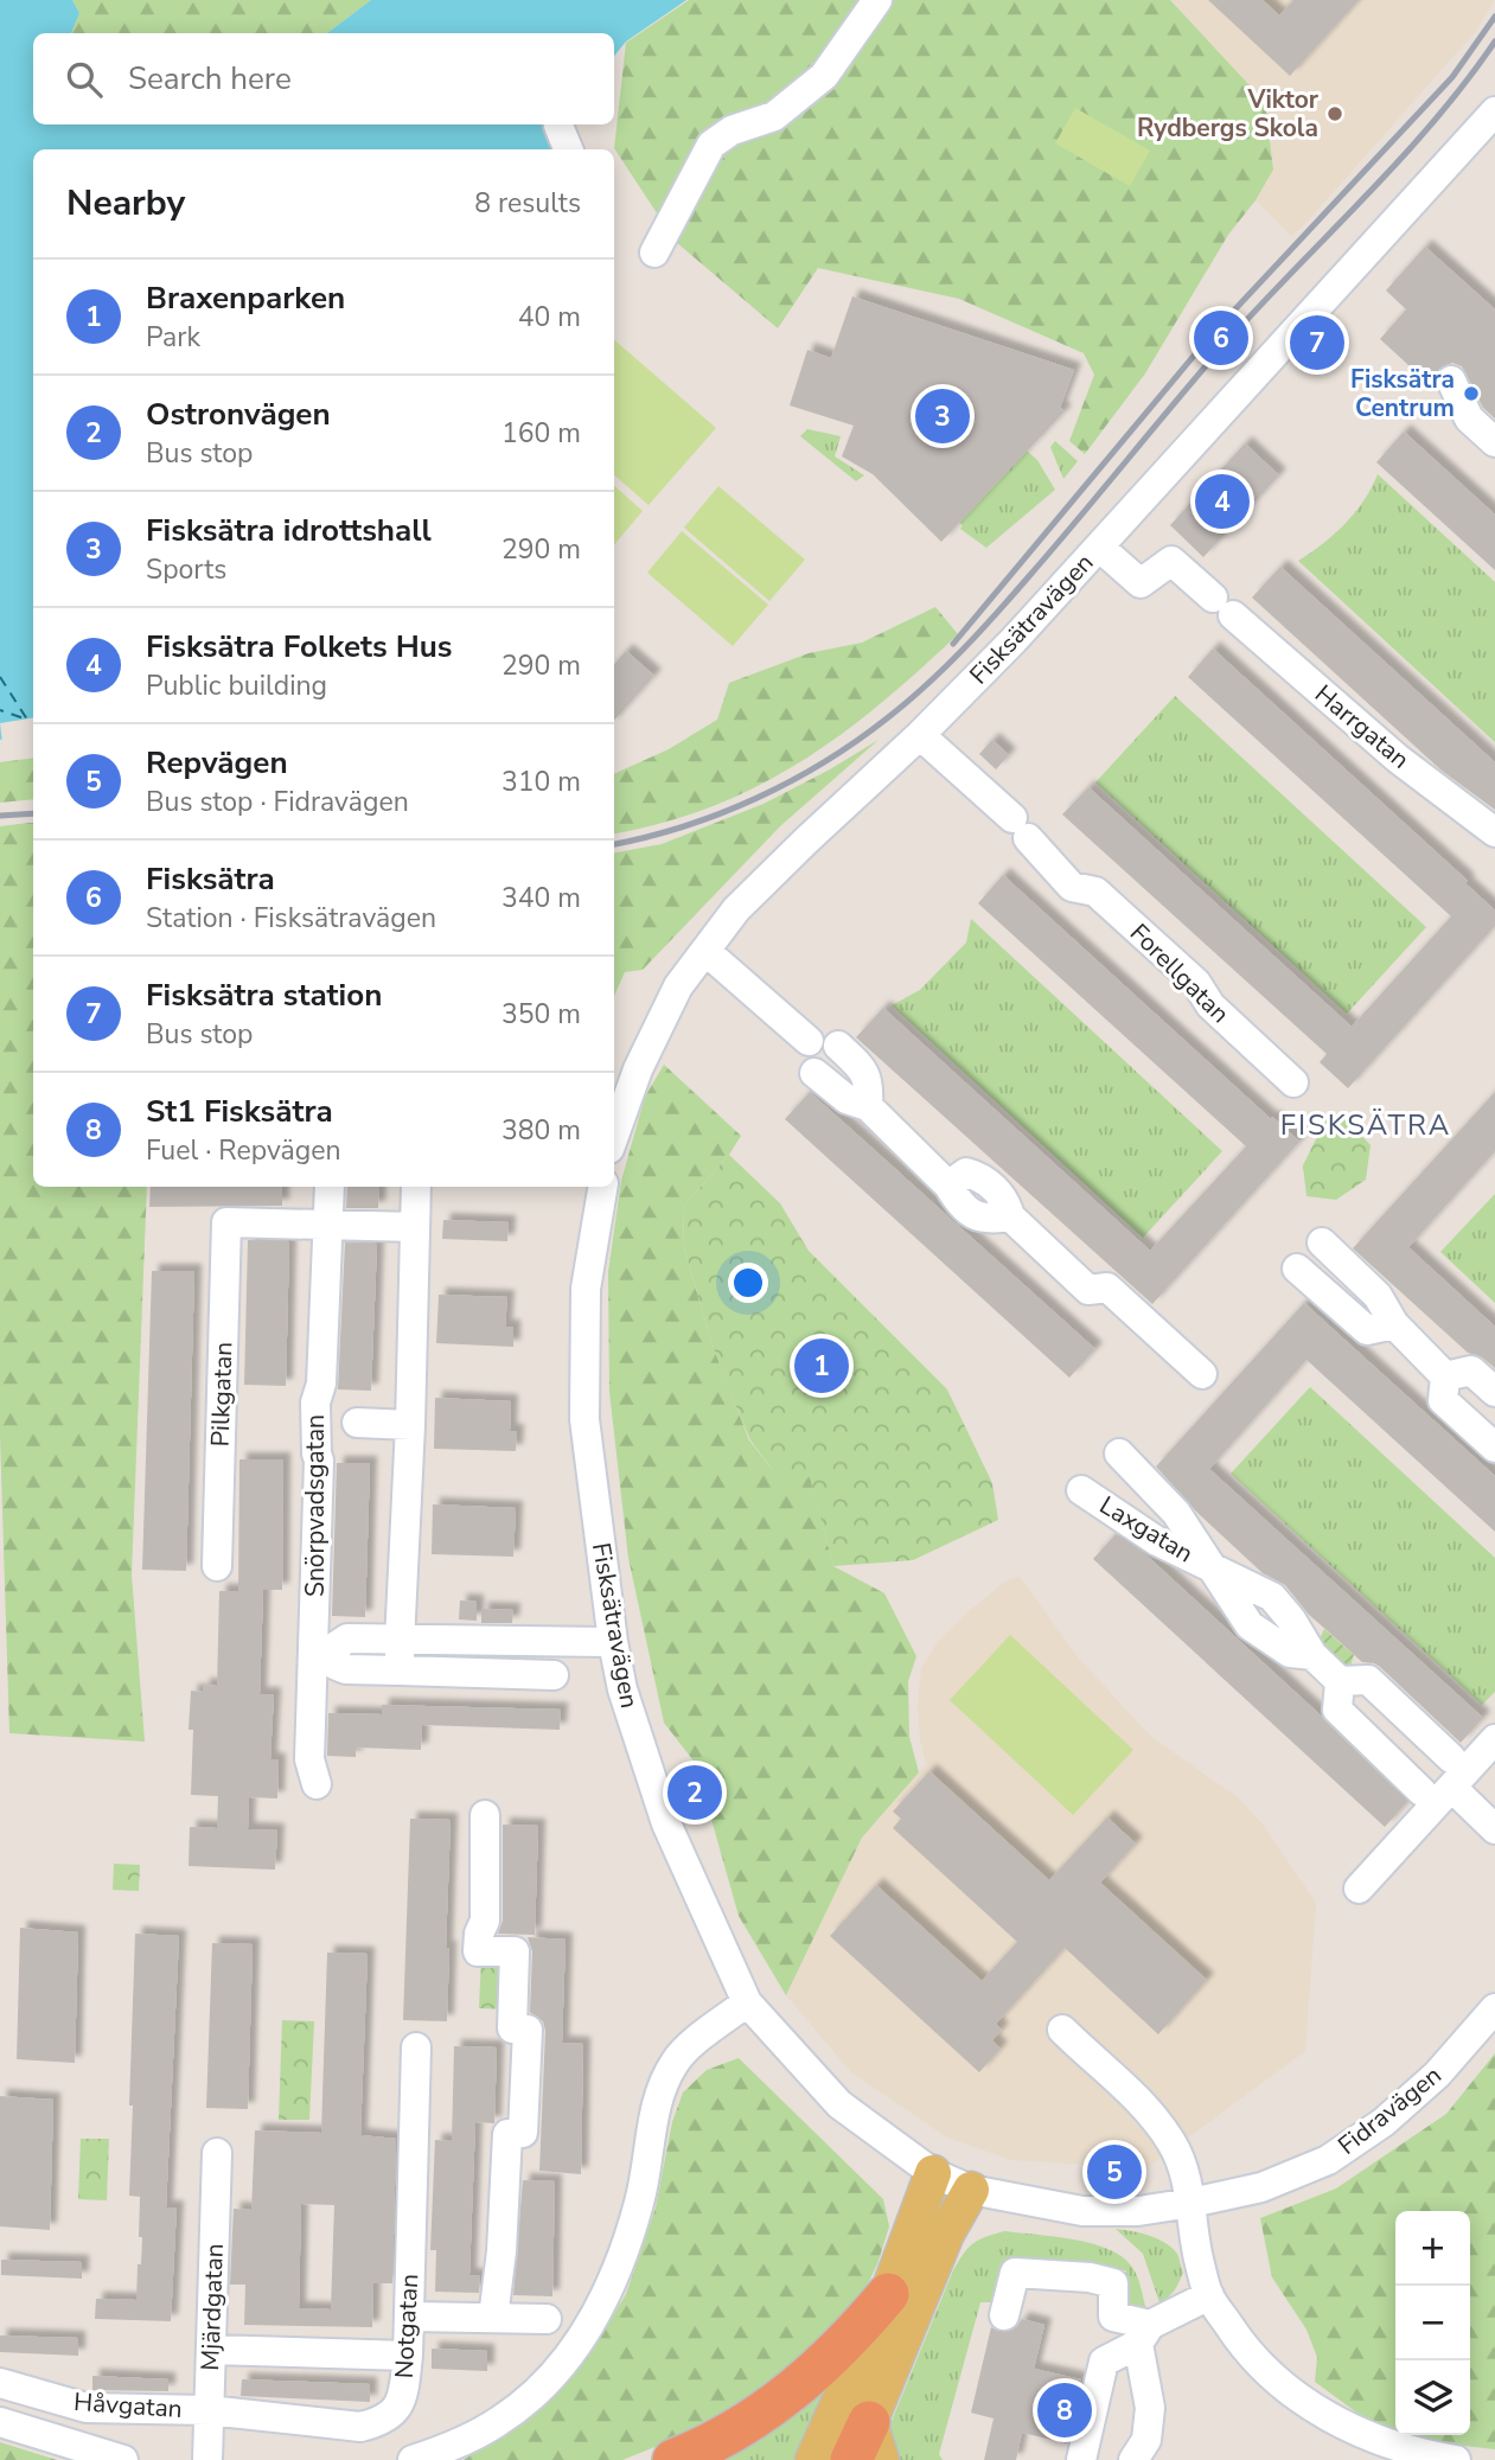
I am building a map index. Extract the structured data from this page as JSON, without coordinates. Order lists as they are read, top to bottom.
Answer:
{
  "streets": {
    "street": [
      "Fisksätravägen",
      "Harrgatan",
      "Forellgatan",
      "Pilkgatan",
      "Snörpvadsgatan",
      "Laxgatan",
      "Fidravägen",
      "Mjärdgatan",
      "Notgatan",
      "Håvgatan"
    ]
  },
  "crossings": [
    ["Fisksätravägen", "Harrgatan"],
    ["Fisksätravägen", "Forellgatan"],
    ["Fisksätravägen", "Fidravägen"],
    ["Pilkgatan", "Snörpvadsgatan"],
    ["Mjärdgatan", "Notgatan"],
    ["Mjärdgatan", "Håvgatan"],
    ["Notgatan", "Håvgatan"]
  ],
  "districts": ["FISKSÄTRA"],
  "places": ["Viktor Rydbergs Skola", "Fisksätra Centrum"],
  "page": {
    "search": "Search here",
    "heading": ["Nearby", "8 results"],
    "list": [
      {
        "mark": "1",
        "name": "Braxenparken",
        "note": "Park",
        "value": "40 m"
      },
      {
        "mark": "2",
        "name": "Ostronvägen",
        "note": "Bus stop",
        "value": "160 m"
      },
      {
        "mark": "3",
        "name": "Fisksätra idrottshall",
        "note": "Sports",
        "value": "290 m"
      },
      {
        "mark": "4",
        "name": "Fisksätra Folkets Hus",
        "note": "Public building",
        "value": "290 m"
      },
      {
        "mark": "5",
        "name": "Repvägen",
        "note": "Bus stop · Fidravägen",
        "value": "310 m"
      },
      {
        "mark": "6",
        "name": "Fisksätra",
        "note": "Station · Fisksätravägen",
        "value": "340 m"
      },
      {
        "mark": "7",
        "name": "Fisksätra station",
        "note": "Bus stop",
        "value": "350 m"
      },
      {
        "mark": "8",
        "name": "St1 Fisksätra",
        "note": "Fuel · Repvägen",
        "value": "380 m"
      }
    ],
    "pins": [
      "6",
      "7",
      "3",
      "4",
      "1",
      "2",
      "5",
      "8"
    ],
    "map_buttons": ["+", "−"]
  }
}
